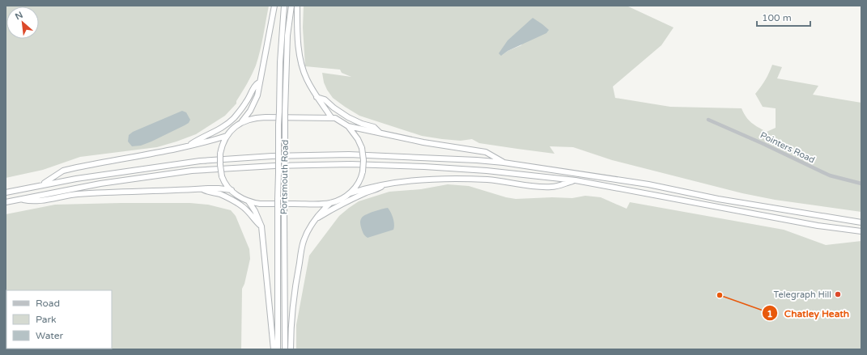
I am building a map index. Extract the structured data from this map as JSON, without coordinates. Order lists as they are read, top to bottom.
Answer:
{
  "streets": {
    "highway": ["Portsmouth Road"],
    "street": ["Pointers Road"]
  },
  "places": ["Telegraph Hill", "Chatley Heath"],
  "legend": ["Road", "Park", "Water"],
  "scale_bar": "100 m",
  "north": "top left"
}
